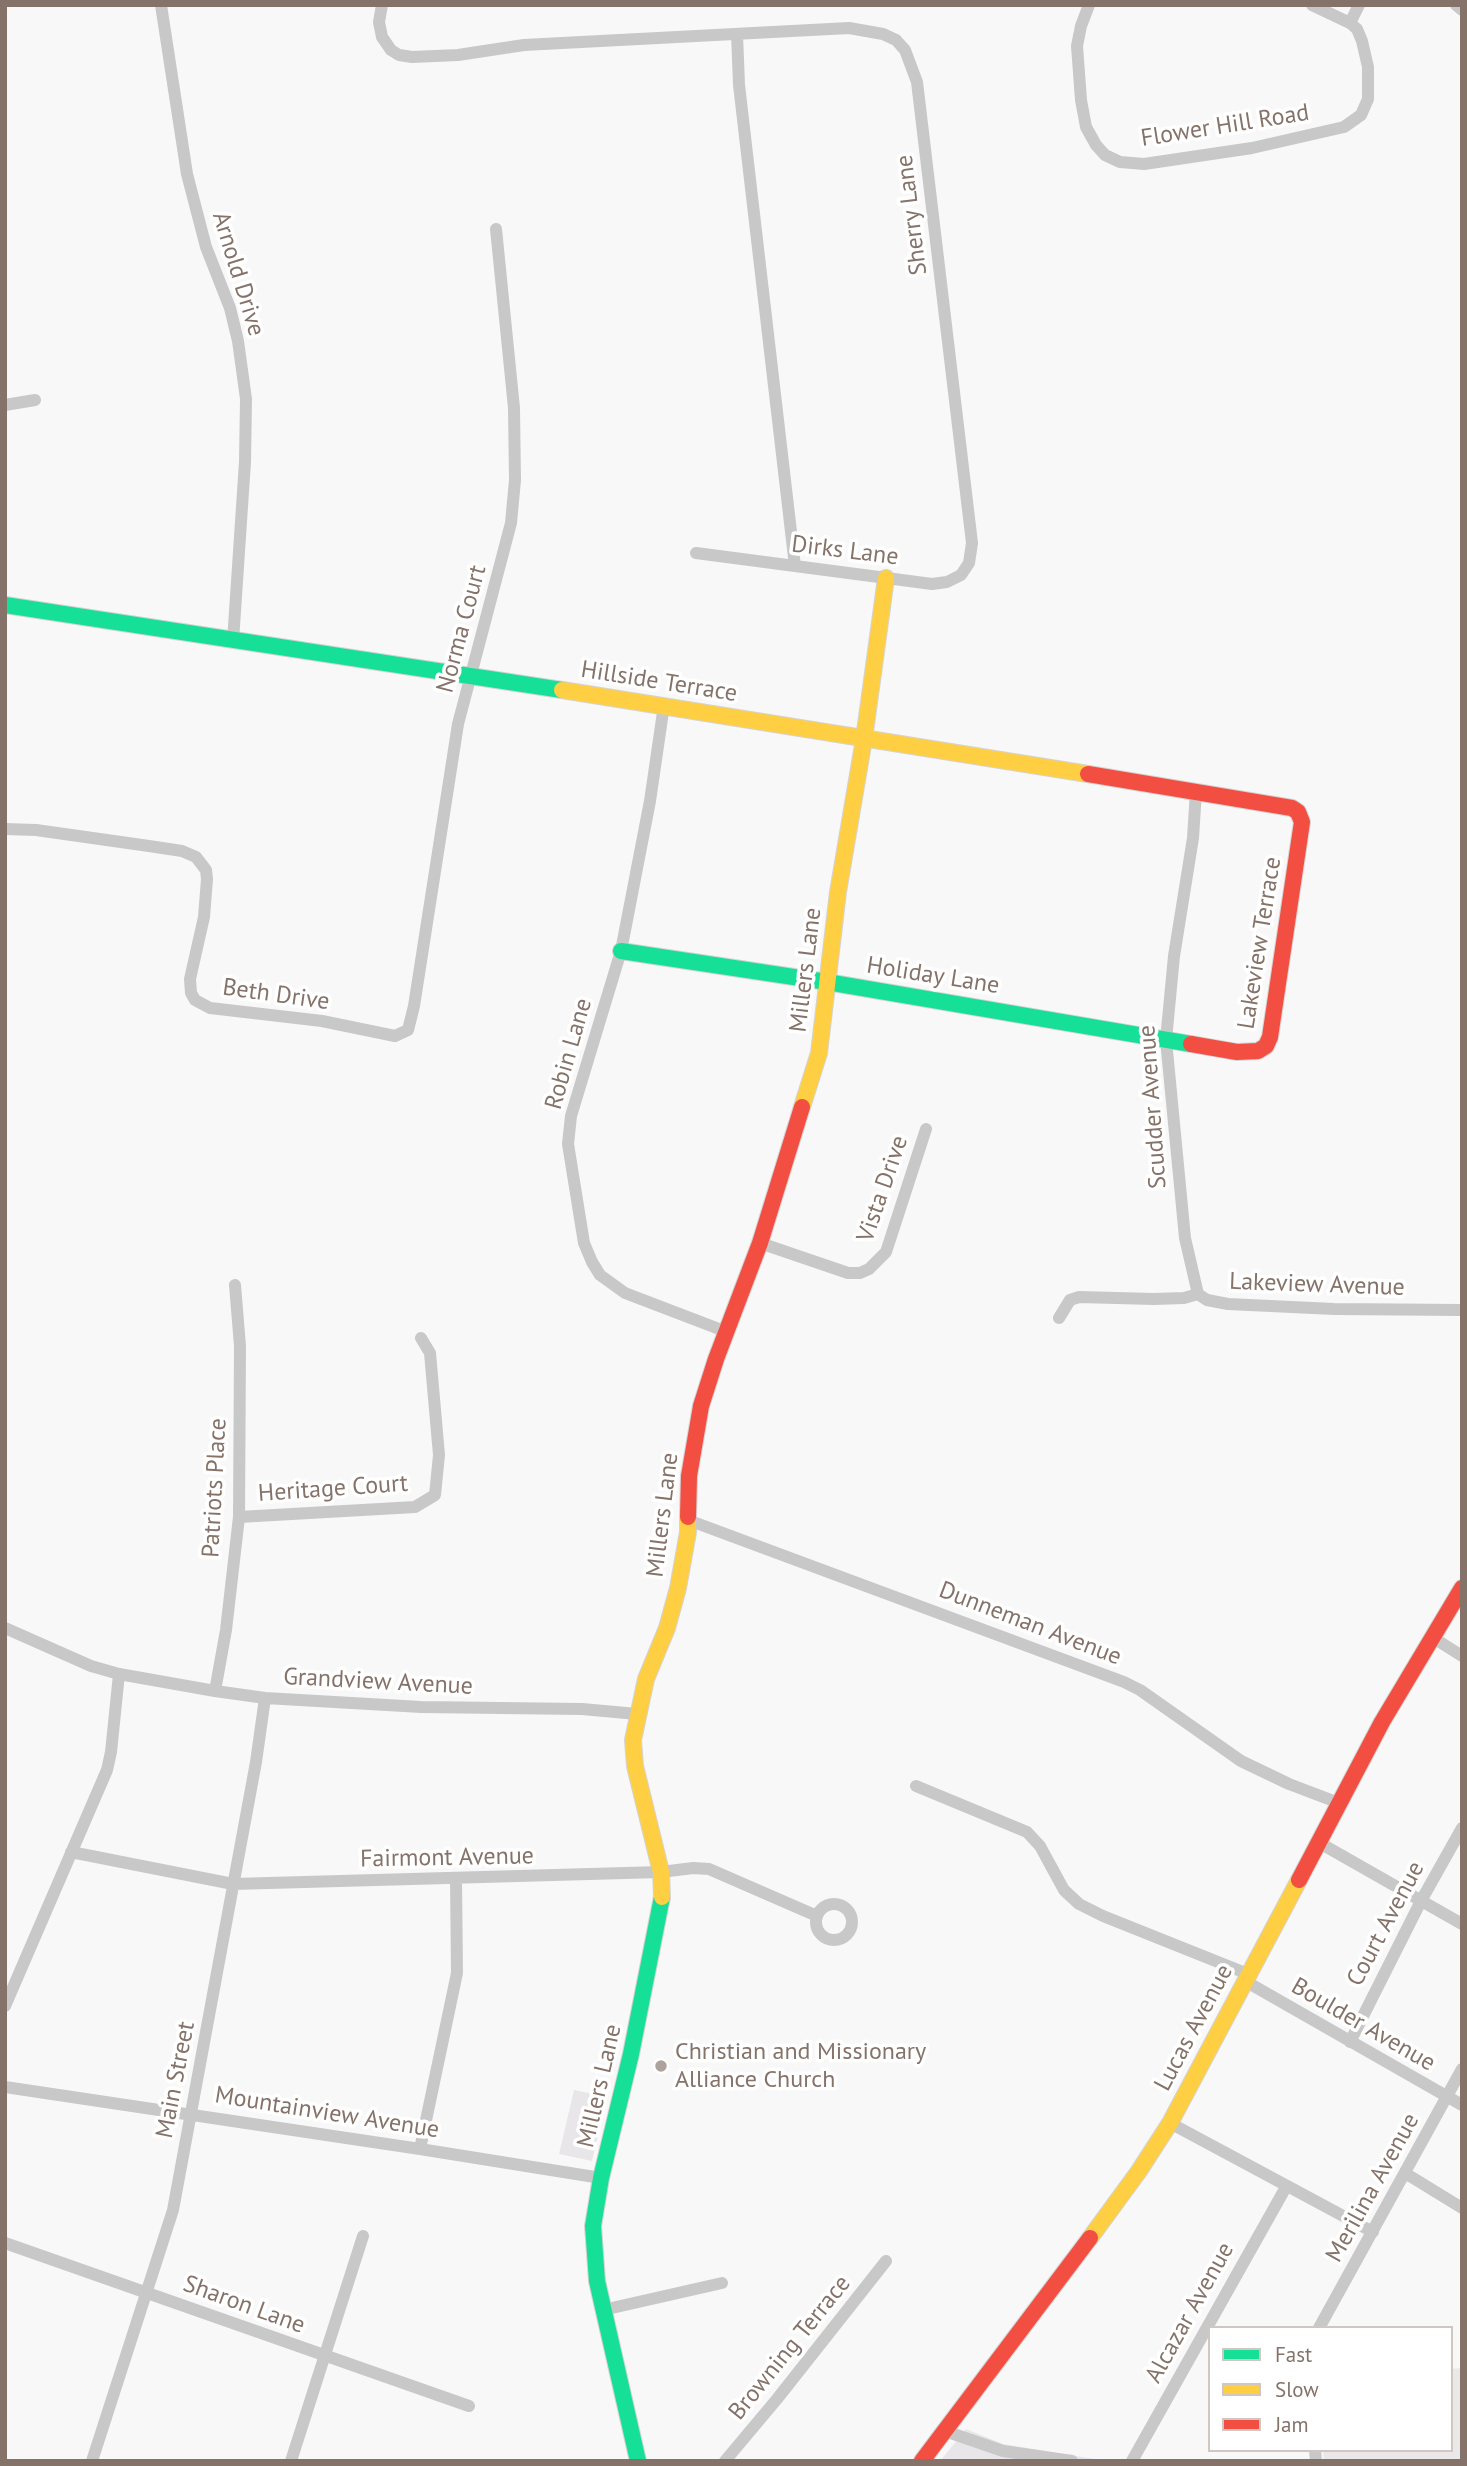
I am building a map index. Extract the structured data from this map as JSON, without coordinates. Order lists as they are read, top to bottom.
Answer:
{
  "streets": {
    "street": [
      "Flower Hill Road",
      "Sherry Lane",
      "Arnold Drive",
      "Dirks Lane",
      "Norma Court",
      "Hillside Terrace",
      "Lakeview Terrace",
      "Millers Lane",
      "Holiday Lane",
      "Beth Drive",
      "Robin Lane",
      "Scudder Avenue",
      "Vista Drive",
      "Lakeview Avenue",
      "Patriots Place",
      "Heritage Court",
      "Dunneman Avenue",
      "Grandview Avenue",
      "Fairmont Avenue",
      "Court Avenue",
      "Boulder Avenue",
      "Lucas Avenue",
      "Main Street",
      "Mountainview Avenue",
      "Merilina Avenue",
      "Sharon Lane",
      "Alcazar Avenue",
      "Browning Terrace"
    ]
  },
  "crossings": [
    ["Sherry Lane", "Dirks Lane"],
    ["Arnold Drive", "Hillside Terrace"],
    ["Dirks Lane", "Millers Lane"],
    ["Norma Court", "Hillside Terrace"],
    ["Norma Court", "Beth Drive"],
    ["Hillside Terrace", "Lakeview Terrace"],
    ["Hillside Terrace", "Millers Lane"],
    ["Hillside Terrace", "Robin Lane"],
    ["Hillside Terrace", "Scudder Avenue"],
    ["Lakeview Terrace", "Holiday Lane"],
    ["Millers Lane", "Holiday Lane"],
    ["Millers Lane", "Robin Lane"],
    ["Millers Lane", "Vista Drive"],
    ["Millers Lane", "Dunneman Avenue"],
    ["Millers Lane", "Grandview Avenue"],
    ["Millers Lane", "Fairmont Avenue"],
    ["Millers Lane", "Mountainview Avenue"],
    ["Holiday Lane", "Robin Lane"],
    ["Holiday Lane", "Scudder Avenue"],
    ["Scudder Avenue", "Lakeview Avenue"],
    ["Patriots Place", "Heritage Court"],
    ["Patriots Place", "Grandview Avenue"],
    ["Dunneman Avenue", "Lucas Avenue"],
    ["Grandview Avenue", "Main Street"],
    ["Fairmont Avenue", "Main Street"],
    ["Court Avenue", "Boulder Avenue"],
    ["Boulder Avenue", "Lucas Avenue"],
    ["Boulder Avenue", "Merilina Avenue"],
    ["Main Street", "Mountainview Avenue"],
    ["Main Street", "Sharon Lane"]
  ],
  "places": ["Christian and Missionary Alliance Church"],
  "legend": ["Fast", "Slow", "Jam"]
}
